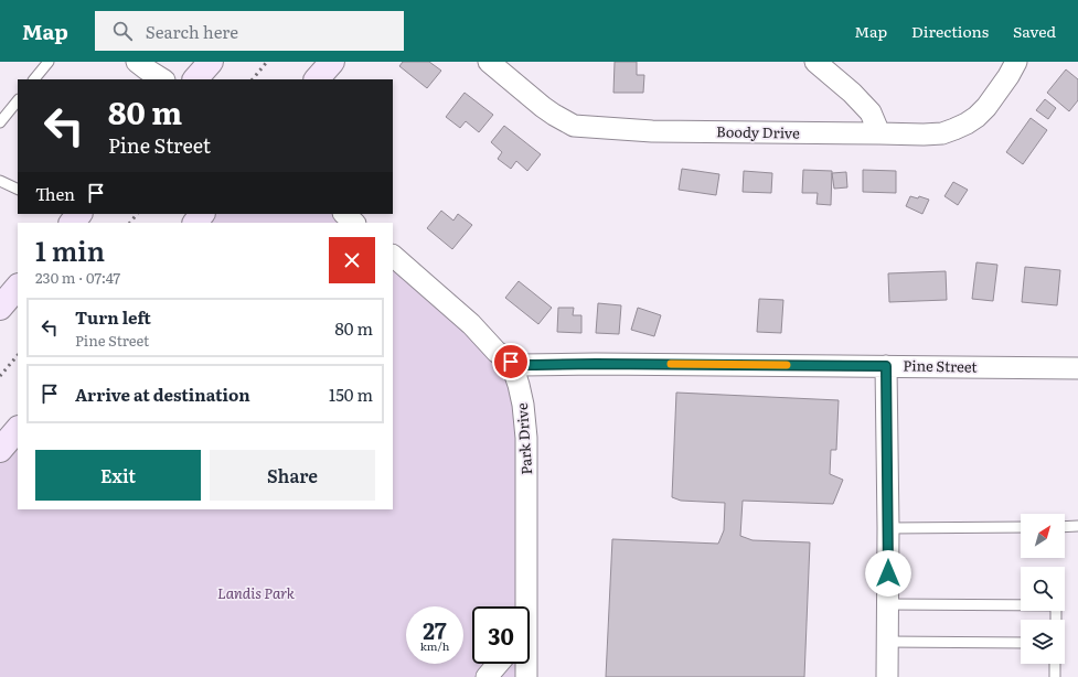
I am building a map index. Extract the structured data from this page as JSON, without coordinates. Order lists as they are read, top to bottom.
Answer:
{
  "streets": {
    "street": ["Boody Drive", "Pine Street", "Park Drive"]
  },
  "crossings": [
    ["Pine Street", "Park Drive"]
  ],
  "parks": ["Landis Park"],
  "north": "top right",
  "page": {
    "header": "Map",
    "search": "Search here",
    "nav": ["Map", "Directions", "Saved"],
    "turn": ["80 m", "Pine Street"],
    "then": "Then",
    "heading": ["1 min", "230 m · 07:47"],
    "list": [
      {
        "name": "Turn left",
        "note": "Pine Street",
        "value": "80 m"
      },
      {
        "name": "Arrive at destination",
        "value": "150 m"
      }
    ],
    "buttons": ["Exit", "Share"],
    "speed": "27 km/h",
    "limit": "30"
  }
}
